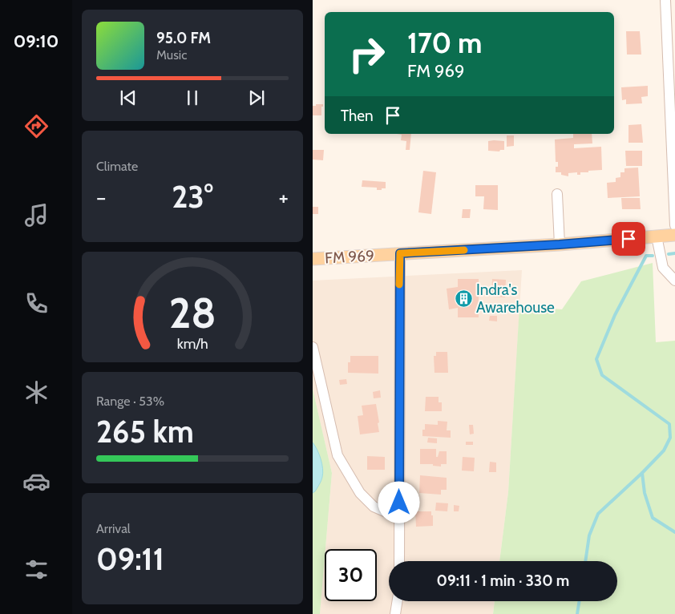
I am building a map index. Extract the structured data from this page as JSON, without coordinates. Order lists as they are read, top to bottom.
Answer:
{
  "streets": {
    "main road": ["FM 969"]
  },
  "places": {
    "building": ["Indra's Awarehouse"]
  },
  "page": {
    "tabs": "09:10",
    "turn": ["170 m", "FM 969"],
    "song": ["95.0 FM", "Music"],
    "then": "Then",
    "tile": [
      "Climate",
      ["Range · 53%", "265 km"],
      ["Arrival", "09:11"]
    ],
    "heat": ["−", "23°", "+"],
    "limit": "30",
    "trip": "09:11 · 1 min · 330 m",
    "gauge": ["28", "km/h"]
  }
}
